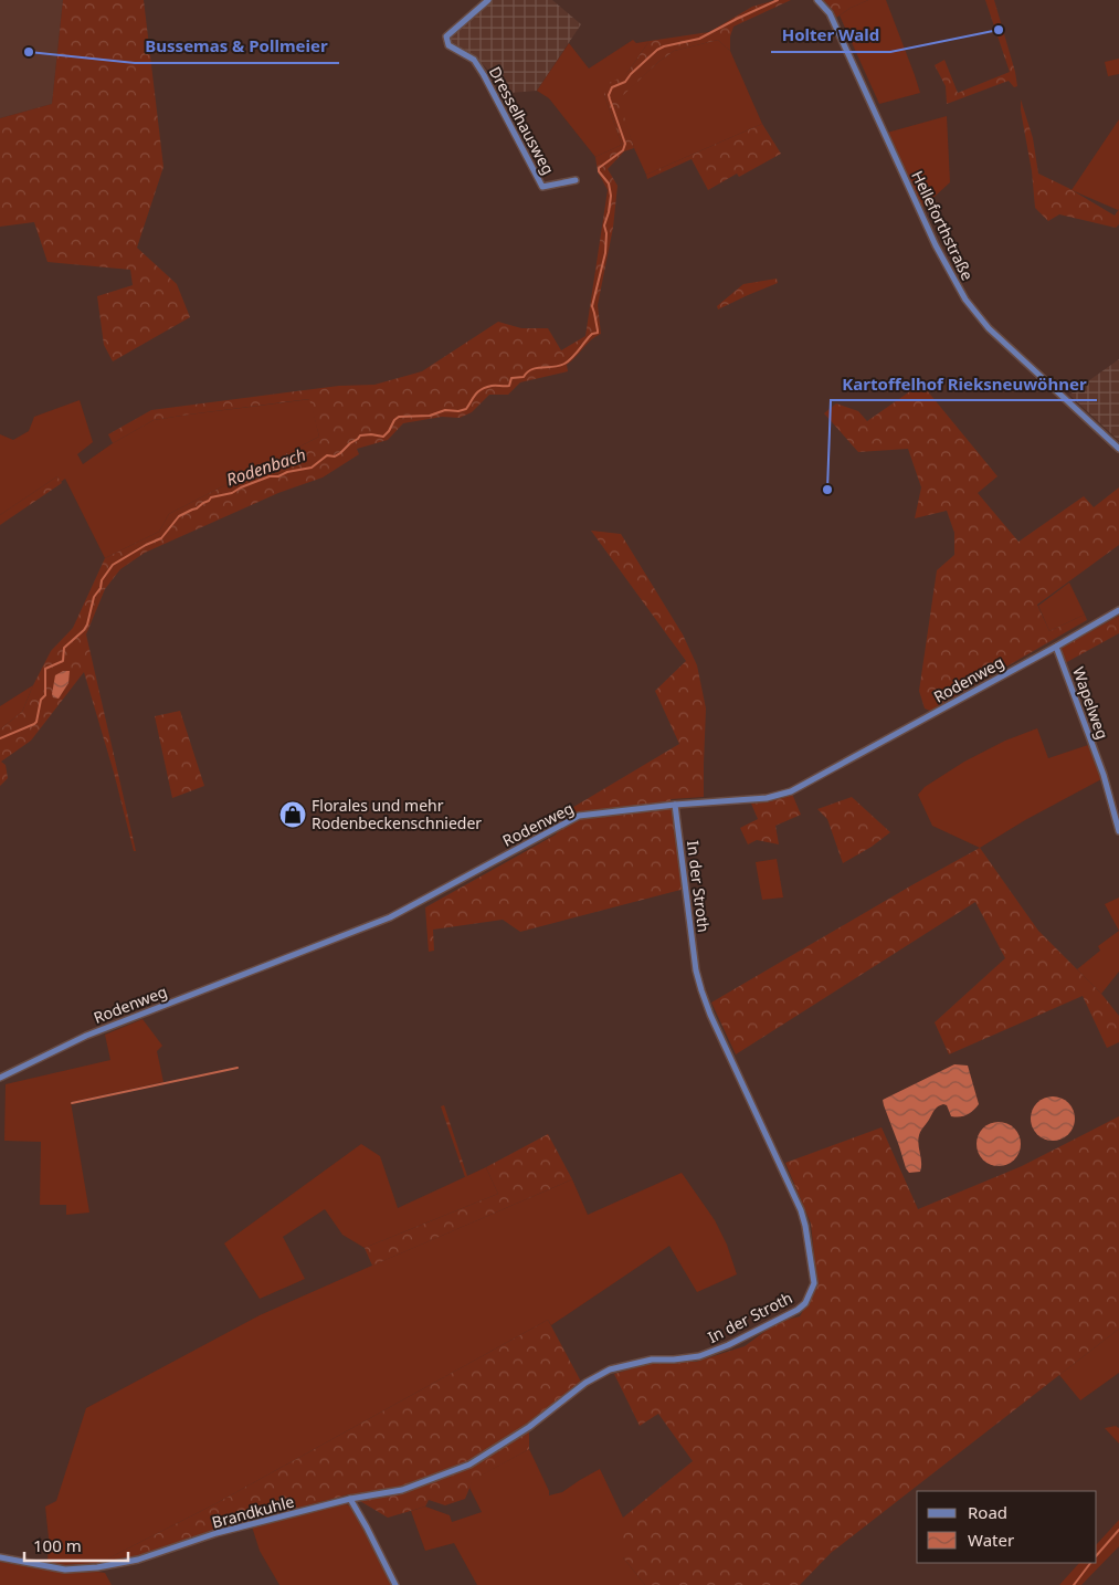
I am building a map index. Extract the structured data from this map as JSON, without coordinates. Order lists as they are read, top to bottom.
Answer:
{
  "streets": {
    "street": [
      "Dresselhausweg",
      "Helleforthstraße",
      "Rodenweg",
      "Wapelweg",
      "In der Stroth",
      "Brandkuhle"
    ]
  },
  "crossings": [
    ["Rodenweg", "Wapelweg"],
    ["Rodenweg", "In der Stroth"],
    ["In der Stroth", "Brandkuhle"]
  ],
  "water": ["Rodenbach"],
  "places": {
    "other": ["Holter Wald", "Bussemas & Pollmeier", "Kartoffelhof Rieksneuwöhner"],
    "shop": ["Florales und mehr Rodenbeckenschnieder"]
  },
  "legend": ["Road", "Water"],
  "scale_bar": "100 m"
}
